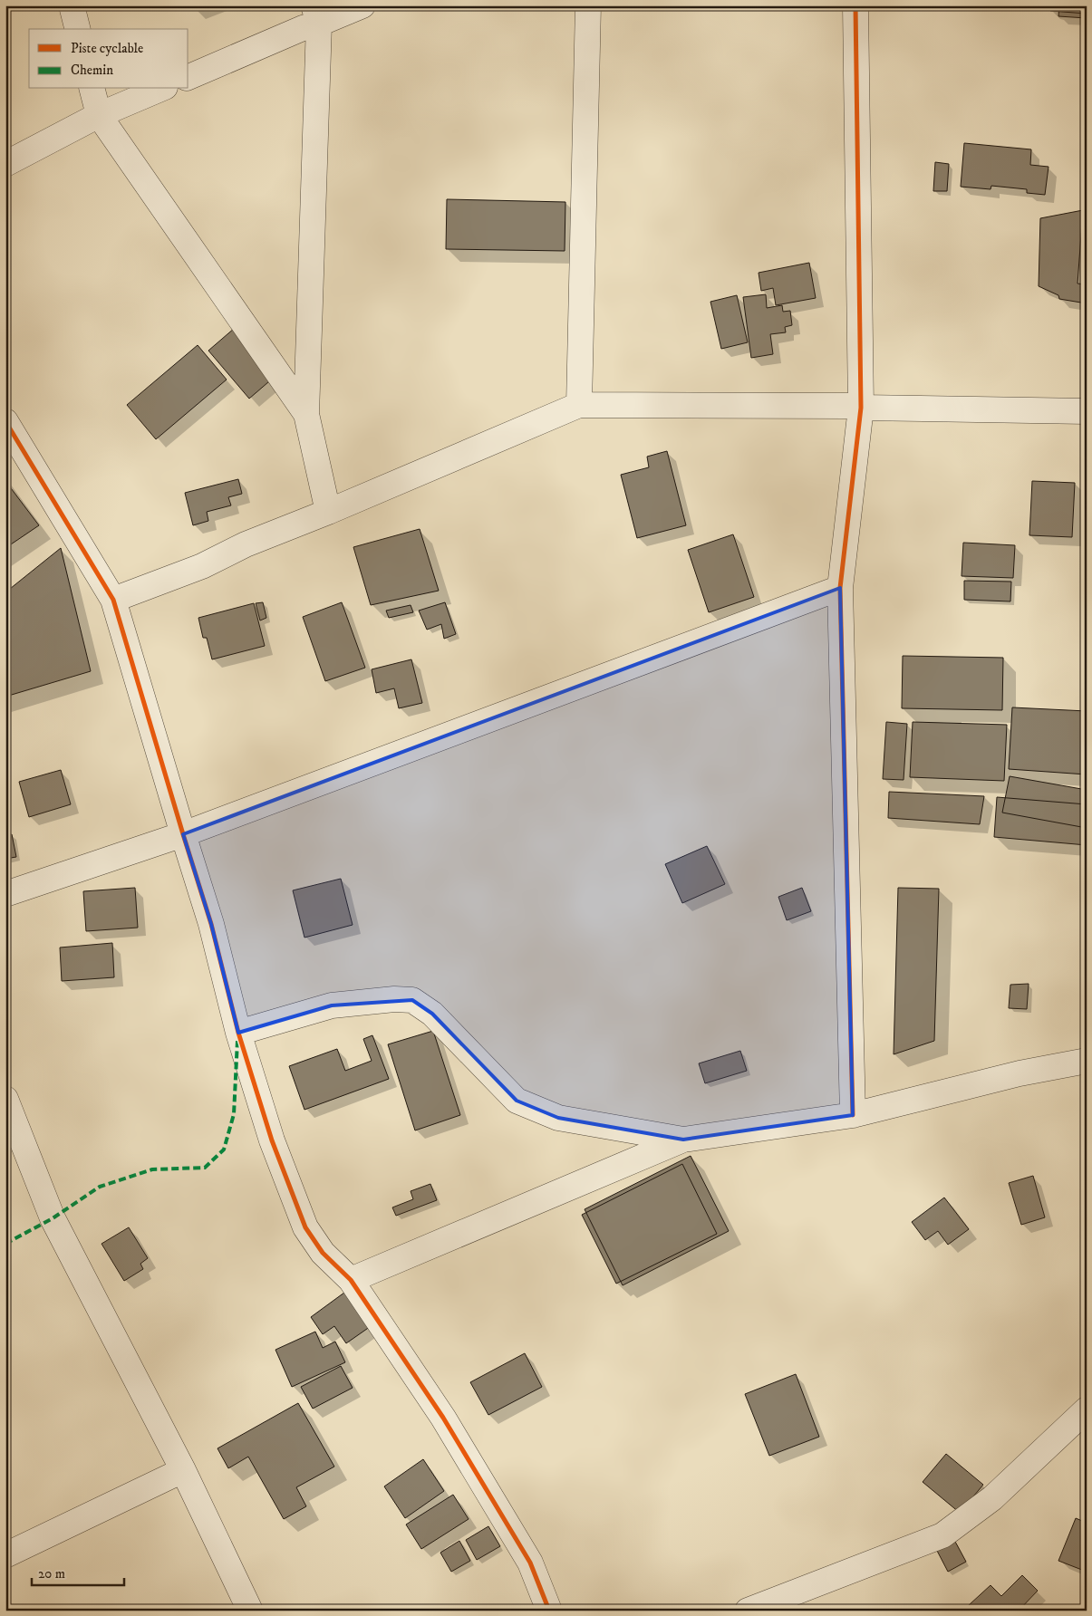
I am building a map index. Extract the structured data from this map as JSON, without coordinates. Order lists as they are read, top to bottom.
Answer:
{
  "legend": ["Piste cyclable", "Chemin"],
  "scale_bar": "20 m"
}
